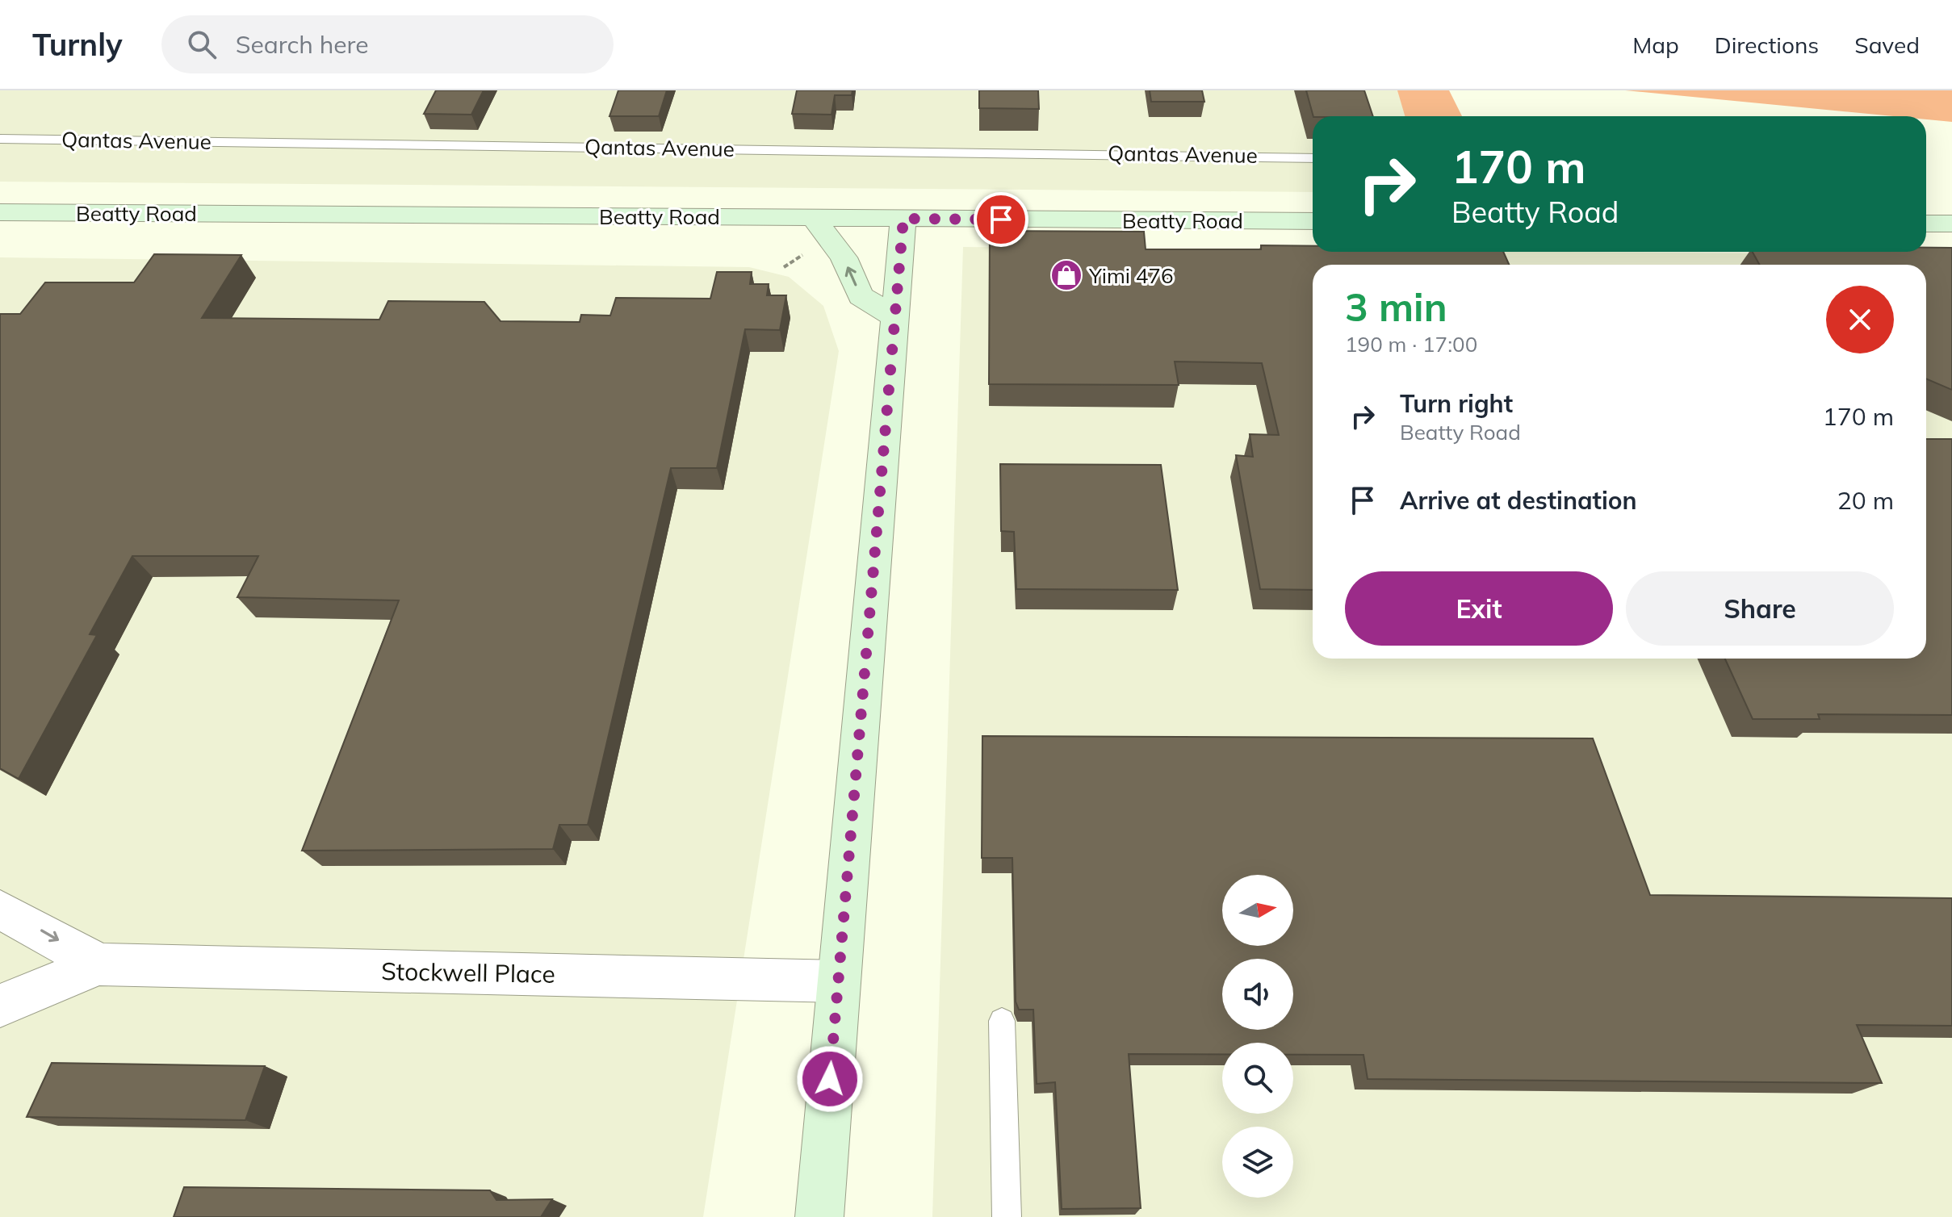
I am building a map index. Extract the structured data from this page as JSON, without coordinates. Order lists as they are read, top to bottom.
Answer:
{
  "streets": {
    "main road": ["Beatty Road"],
    "street": ["Stockwell Place"],
    "lane": ["Qantas Avenue"]
  },
  "places": {
    "shop": ["Yimi 476"]
  },
  "north": "right",
  "page": {
    "header": "Turnly",
    "search": "Search here",
    "nav": ["Map", "Directions", "Saved"],
    "turn": ["170 m", "Beatty Road"],
    "heading": ["3 min", "190 m · 17:00"],
    "list": [
      {
        "name": "Turn right",
        "note": "Beatty Road",
        "value": "170 m"
      },
      {
        "name": "Arrive at destination",
        "value": "20 m"
      }
    ],
    "buttons": ["Exit", "Share"]
  }
}
